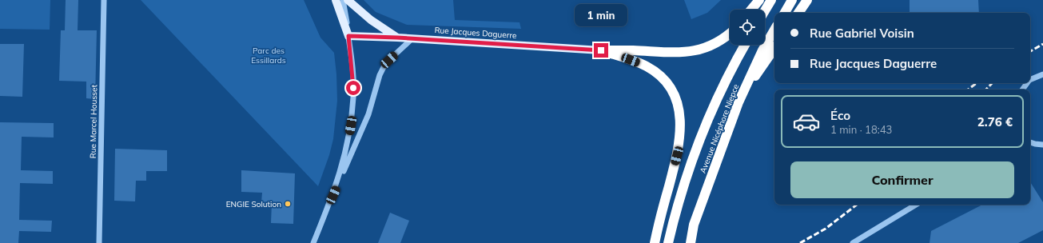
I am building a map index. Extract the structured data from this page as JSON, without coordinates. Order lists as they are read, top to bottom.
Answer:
{
  "streets": {
    "highway": ["Avenue Nicéphore Niepce"],
    "main road": ["Rue Jacques Daguerre"],
    "street": ["Rue Marcel Housset"]
  },
  "parks": ["Parc des Essillards"],
  "places": ["ENGIE Solution"],
  "page": {
    "bubble": "1 min",
    "banner": ["Rue Gabriel Voisin", "Rue Jacques Daguerre"],
    "list": [
      {
        "name": "Éco",
        "note": "1 min · 18:43",
        "value": "2.76 €"
      }
    ],
    "buttons": "Confirmer"
  }
}
